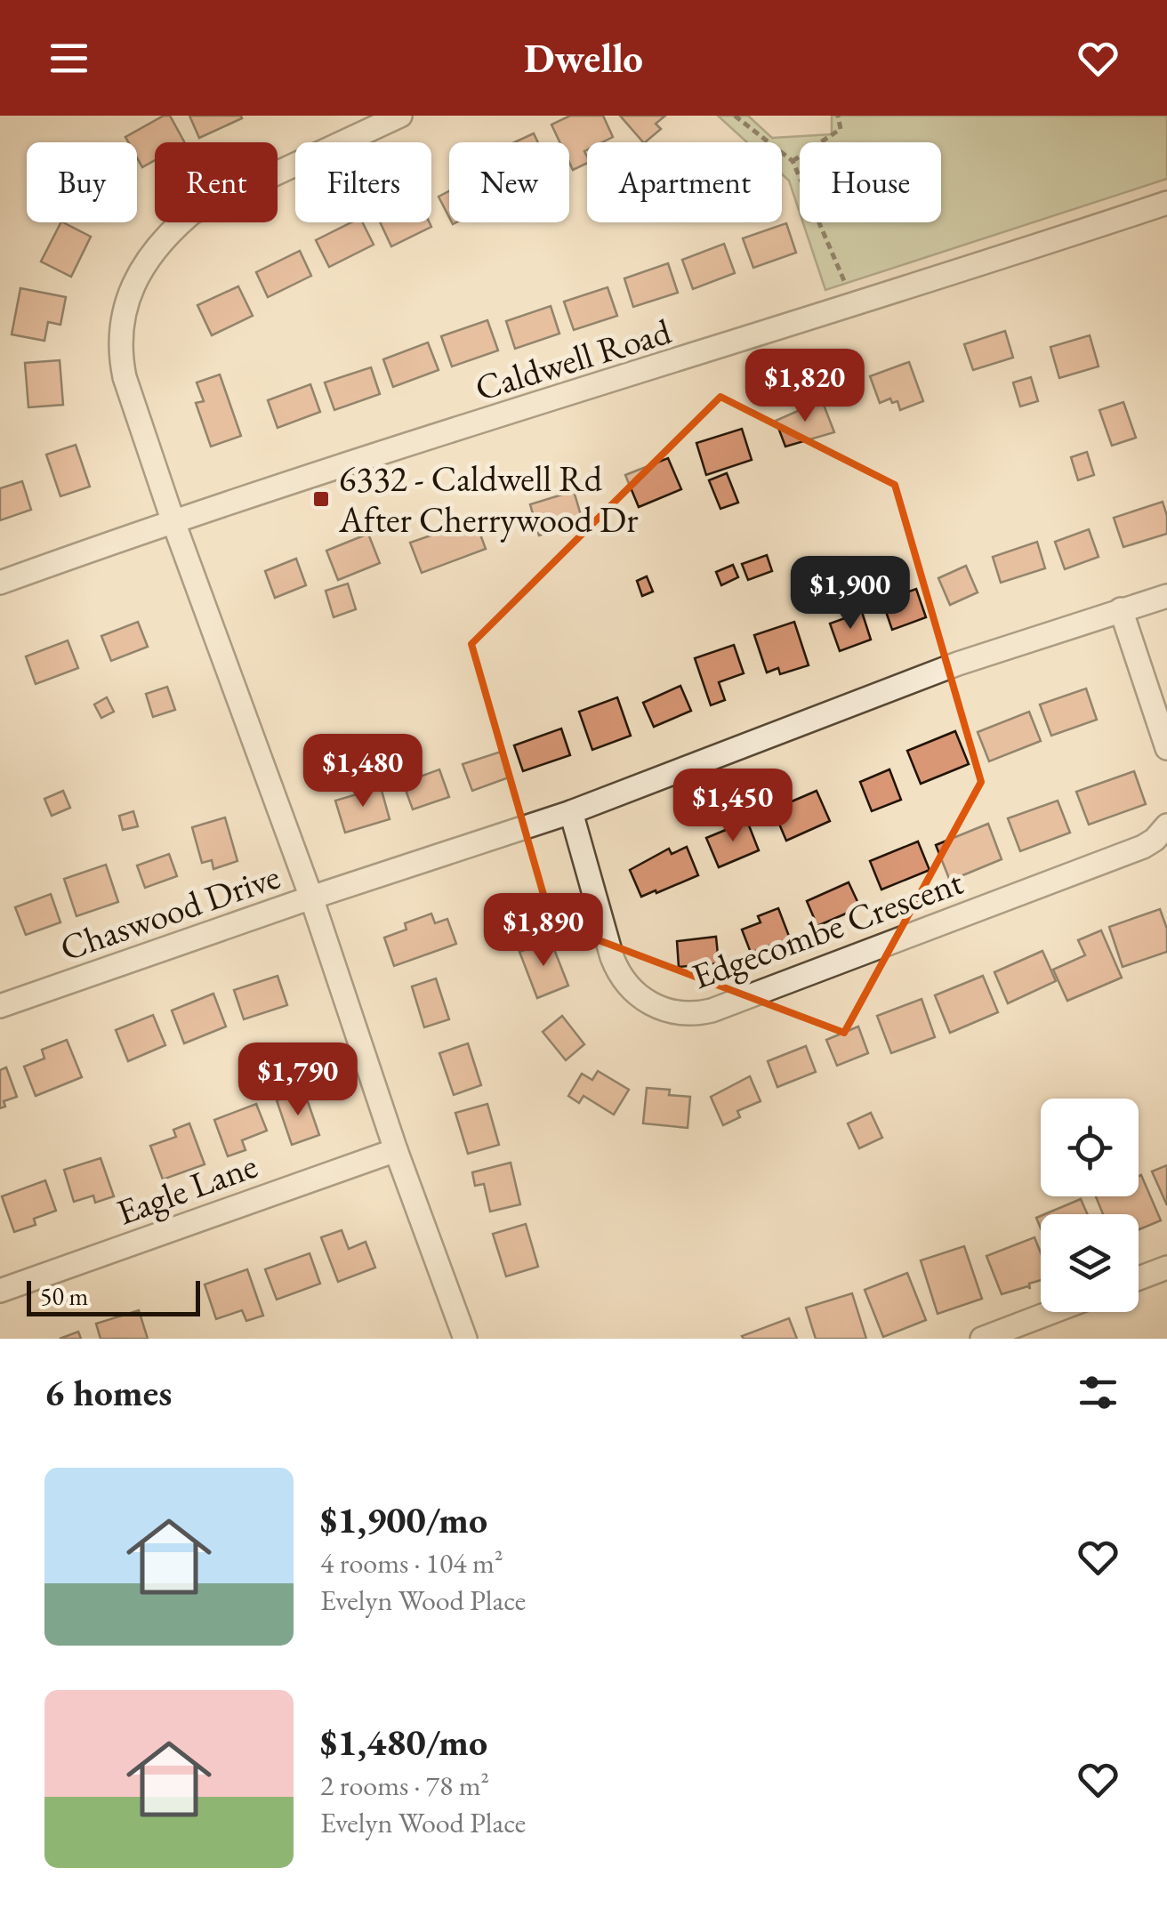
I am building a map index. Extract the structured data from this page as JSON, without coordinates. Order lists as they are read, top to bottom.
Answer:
{
  "streets": {
    "street": [
      "Caldwell Road",
      "Chaswood Drive",
      "Edgecombe Crescent",
      "Eagle Lane"
    ]
  },
  "crossings": [
    ["Chaswood Drive", "Edgecombe Crescent"]
  ],
  "places": {
    "transit": ["6332 - Caldwell Rd After Cherrywood Dr"]
  },
  "scale_bar": "50 m",
  "page": {
    "header": "Dwello",
    "chip": [
      "Buy",
      "Rent",
      "Filters",
      "New",
      "Apartment",
      "House"
    ],
    "price": [
      "$1,820",
      "$1,900",
      "$1,480",
      "$1,450",
      "$1,890",
      "$1,790"
    ],
    "scale": "50 m",
    "heading": "6 homes",
    "list": [
      {
        "name": "$1,900/mo",
        "note": "4 rooms · 104 m² · Evelyn Wood Place"
      },
      {
        "name": "$1,480/mo",
        "note": "2 rooms · 78 m² · Evelyn Wood Place"
      }
    ]
  }
}
